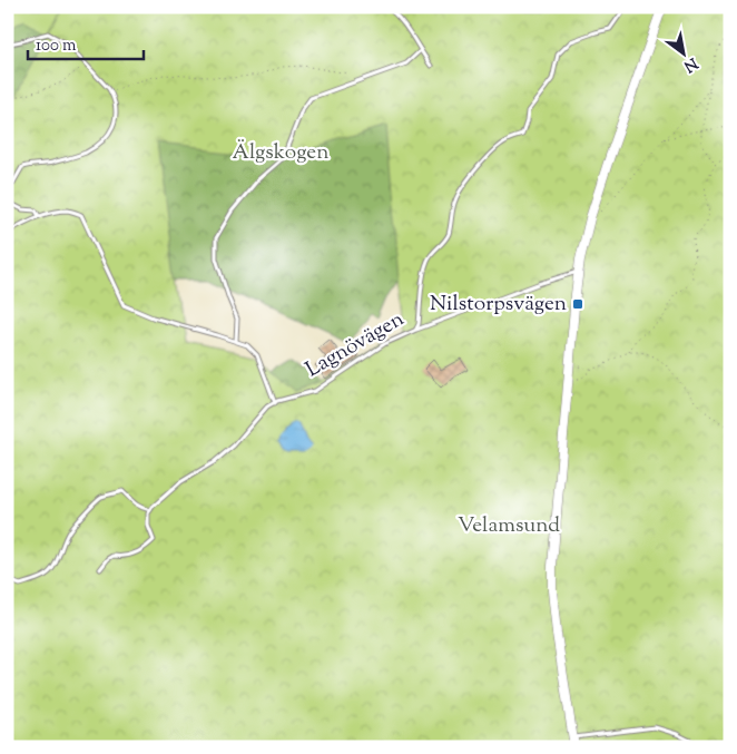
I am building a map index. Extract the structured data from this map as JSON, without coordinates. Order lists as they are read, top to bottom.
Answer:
{
  "streets": {
    "lane": ["Lagnövägen"]
  },
  "parks": ["Älgskogen", "Velamsund"],
  "places": {
    "transit": ["Nilstorpsvägen"]
  },
  "scale_bar": "100 m",
  "north": "bottom right"
}
